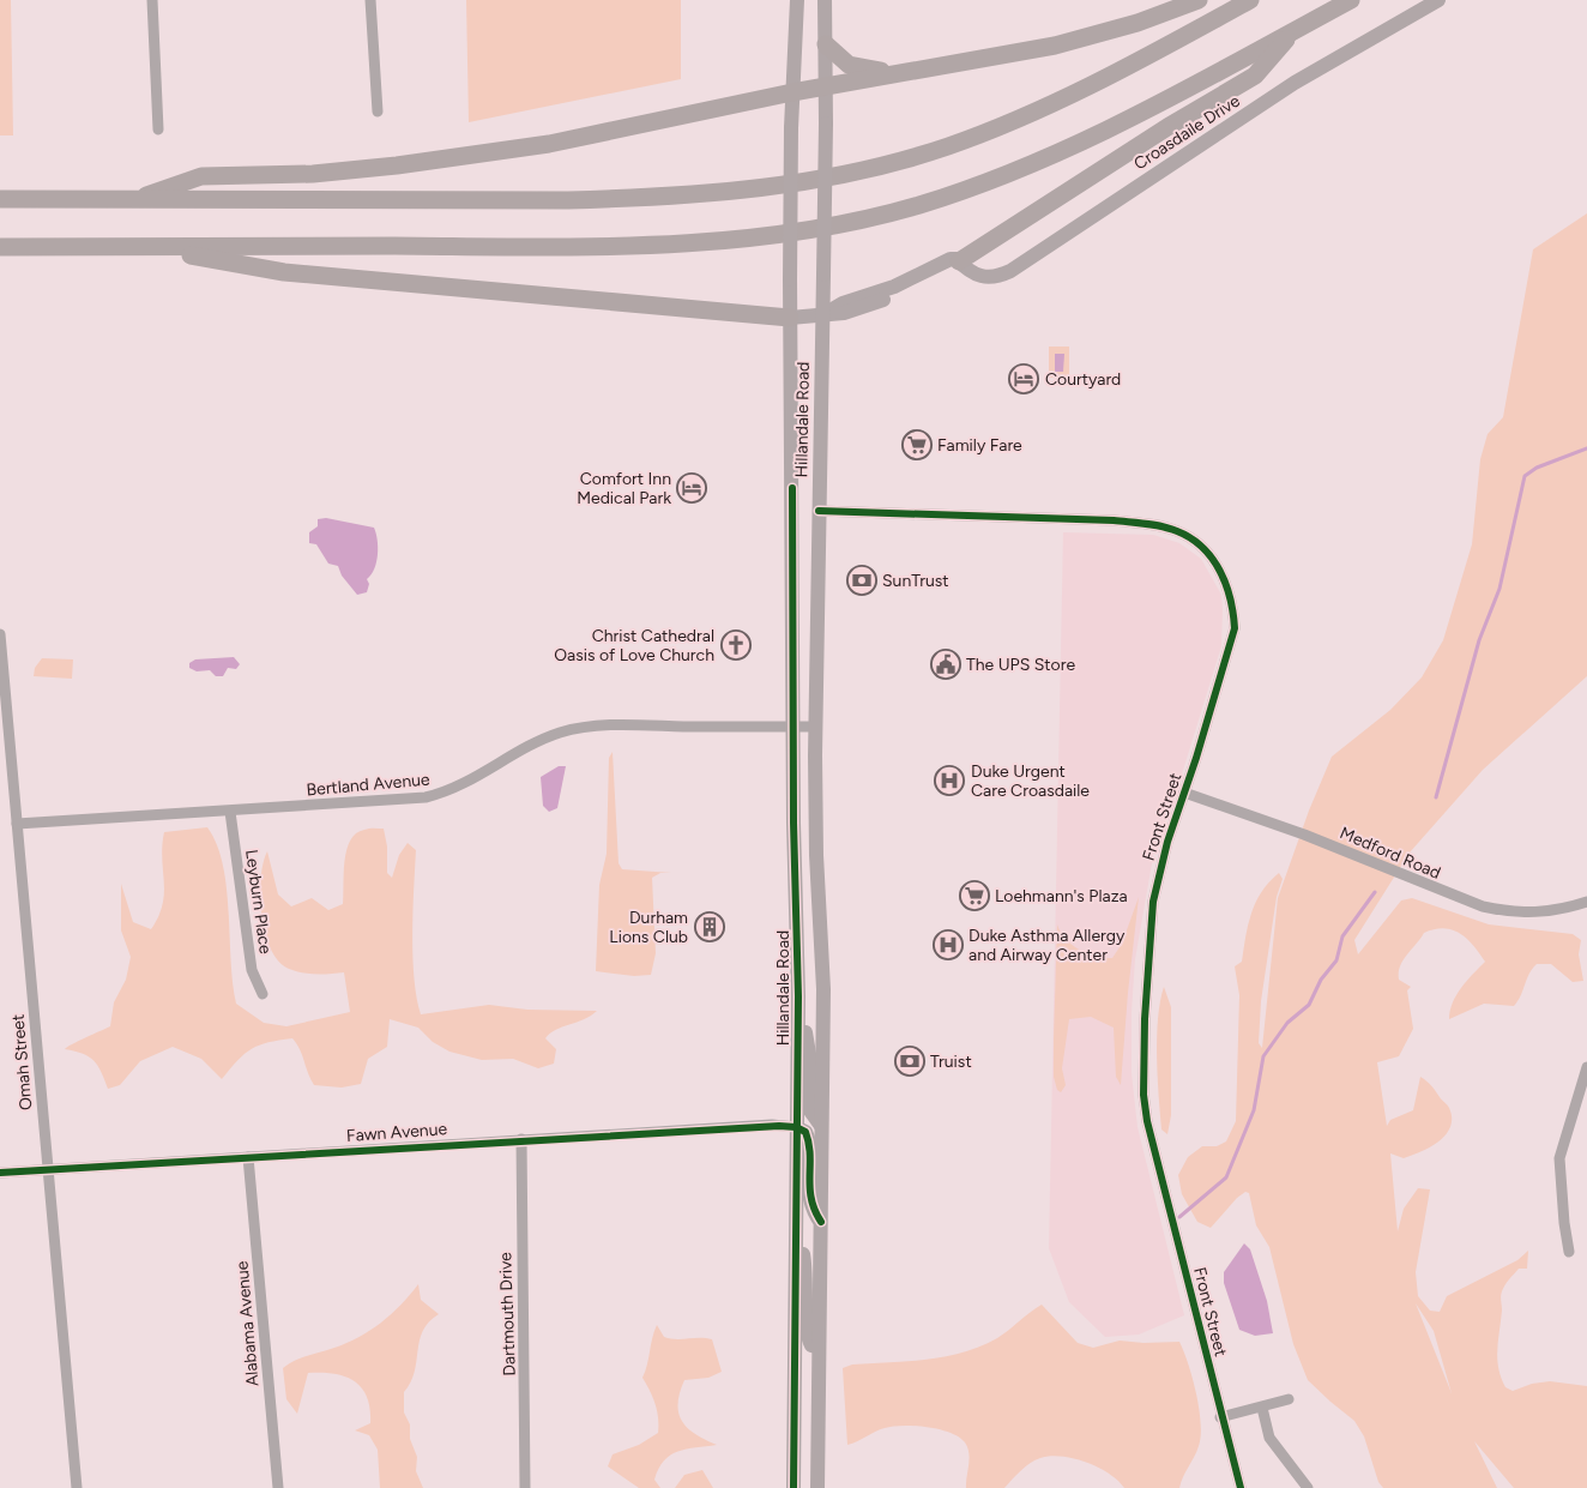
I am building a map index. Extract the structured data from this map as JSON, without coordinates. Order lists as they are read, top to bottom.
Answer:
{
  "streets": {
    "main road": ["Croasdaile Drive", "Hillandale Road"],
    "street": [
      "Bertland Avenue",
      "Front Street",
      "Medford Road",
      "Leyburn Place",
      "Omah Street",
      "Fawn Avenue",
      "Dartmouth Drive",
      "Alabama Avenue"
    ]
  },
  "crossings": [
    ["Hillandale Road", "Bertland Avenue"],
    ["Hillandale Road", "Front Street"],
    ["Hillandale Road", "Fawn Avenue"],
    ["Bertland Avenue", "Leyburn Place"],
    ["Bertland Avenue", "Omah Street"],
    ["Front Street", "Medford Road"],
    ["Omah Street", "Fawn Avenue"],
    ["Fawn Avenue", "Dartmouth Drive"],
    ["Fawn Avenue", "Alabama Avenue"]
  ],
  "places": {
    "hotel": ["Courtyard", "Comfort Inn Medical Park"],
    "supermarket": ["Family Fare", "Loehmann's Plaza"],
    "bank": ["SunTrust", "Truist"],
    "church": ["Christ Cathedral Oasis of Love Church"],
    "public building": ["The UPS Store"],
    "hospital": ["Duke Urgent Care Croasdaile", "Duke Asthma Allergy and Airway Center"],
    "building": ["Durham Lions Club"]
  }
}
